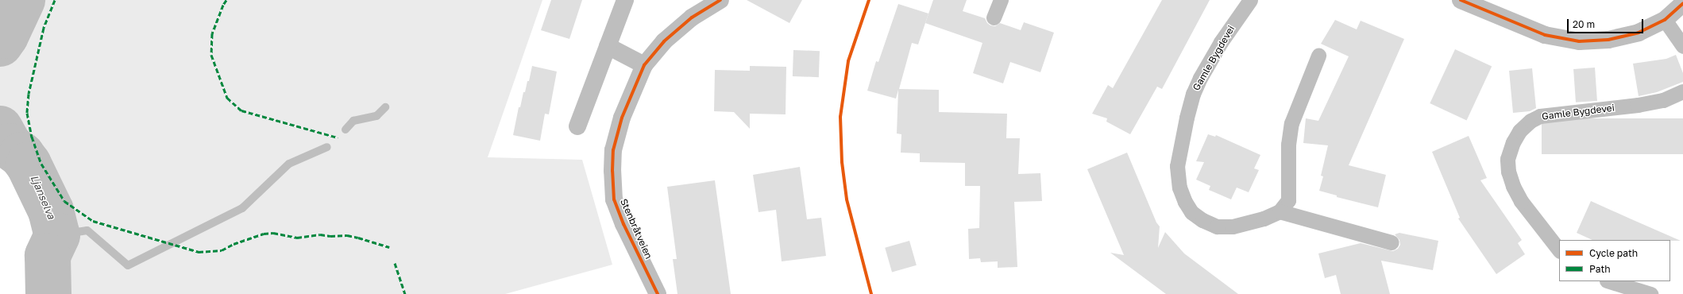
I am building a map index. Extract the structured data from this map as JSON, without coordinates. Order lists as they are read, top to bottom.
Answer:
{
  "streets": {
    "street": ["Stenbråtveien"],
    "lane": ["Gamle Bygdevei"]
  },
  "water": ["Ljanselva"],
  "legend": ["Cycle path", "Path"],
  "scale_bar": "20 m"
}
